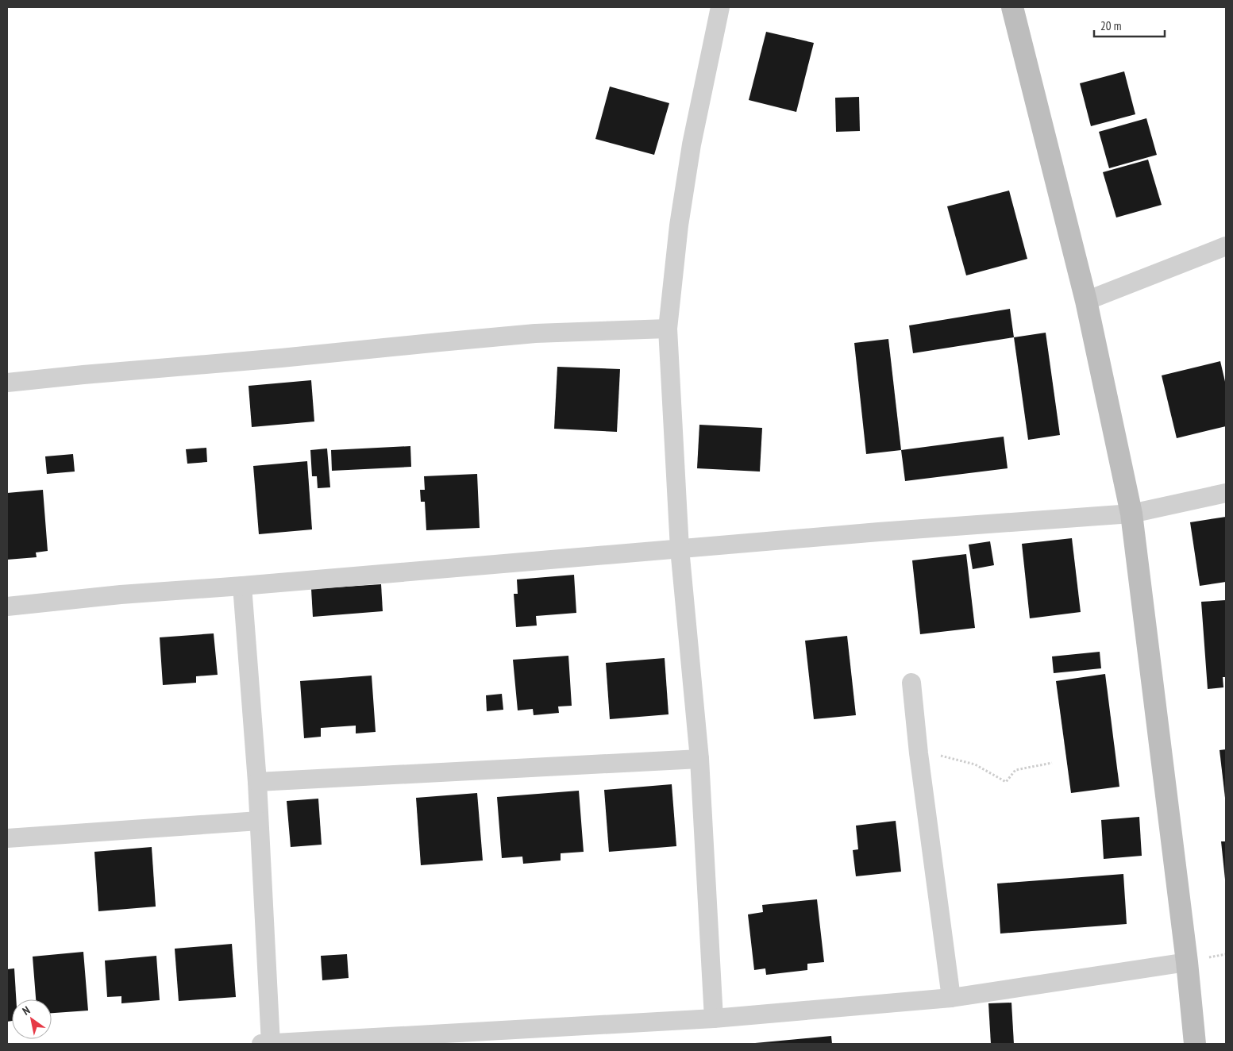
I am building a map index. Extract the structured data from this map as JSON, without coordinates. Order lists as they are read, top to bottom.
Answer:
{
  "scale_bar": "20 m",
  "north": "top left"
}
